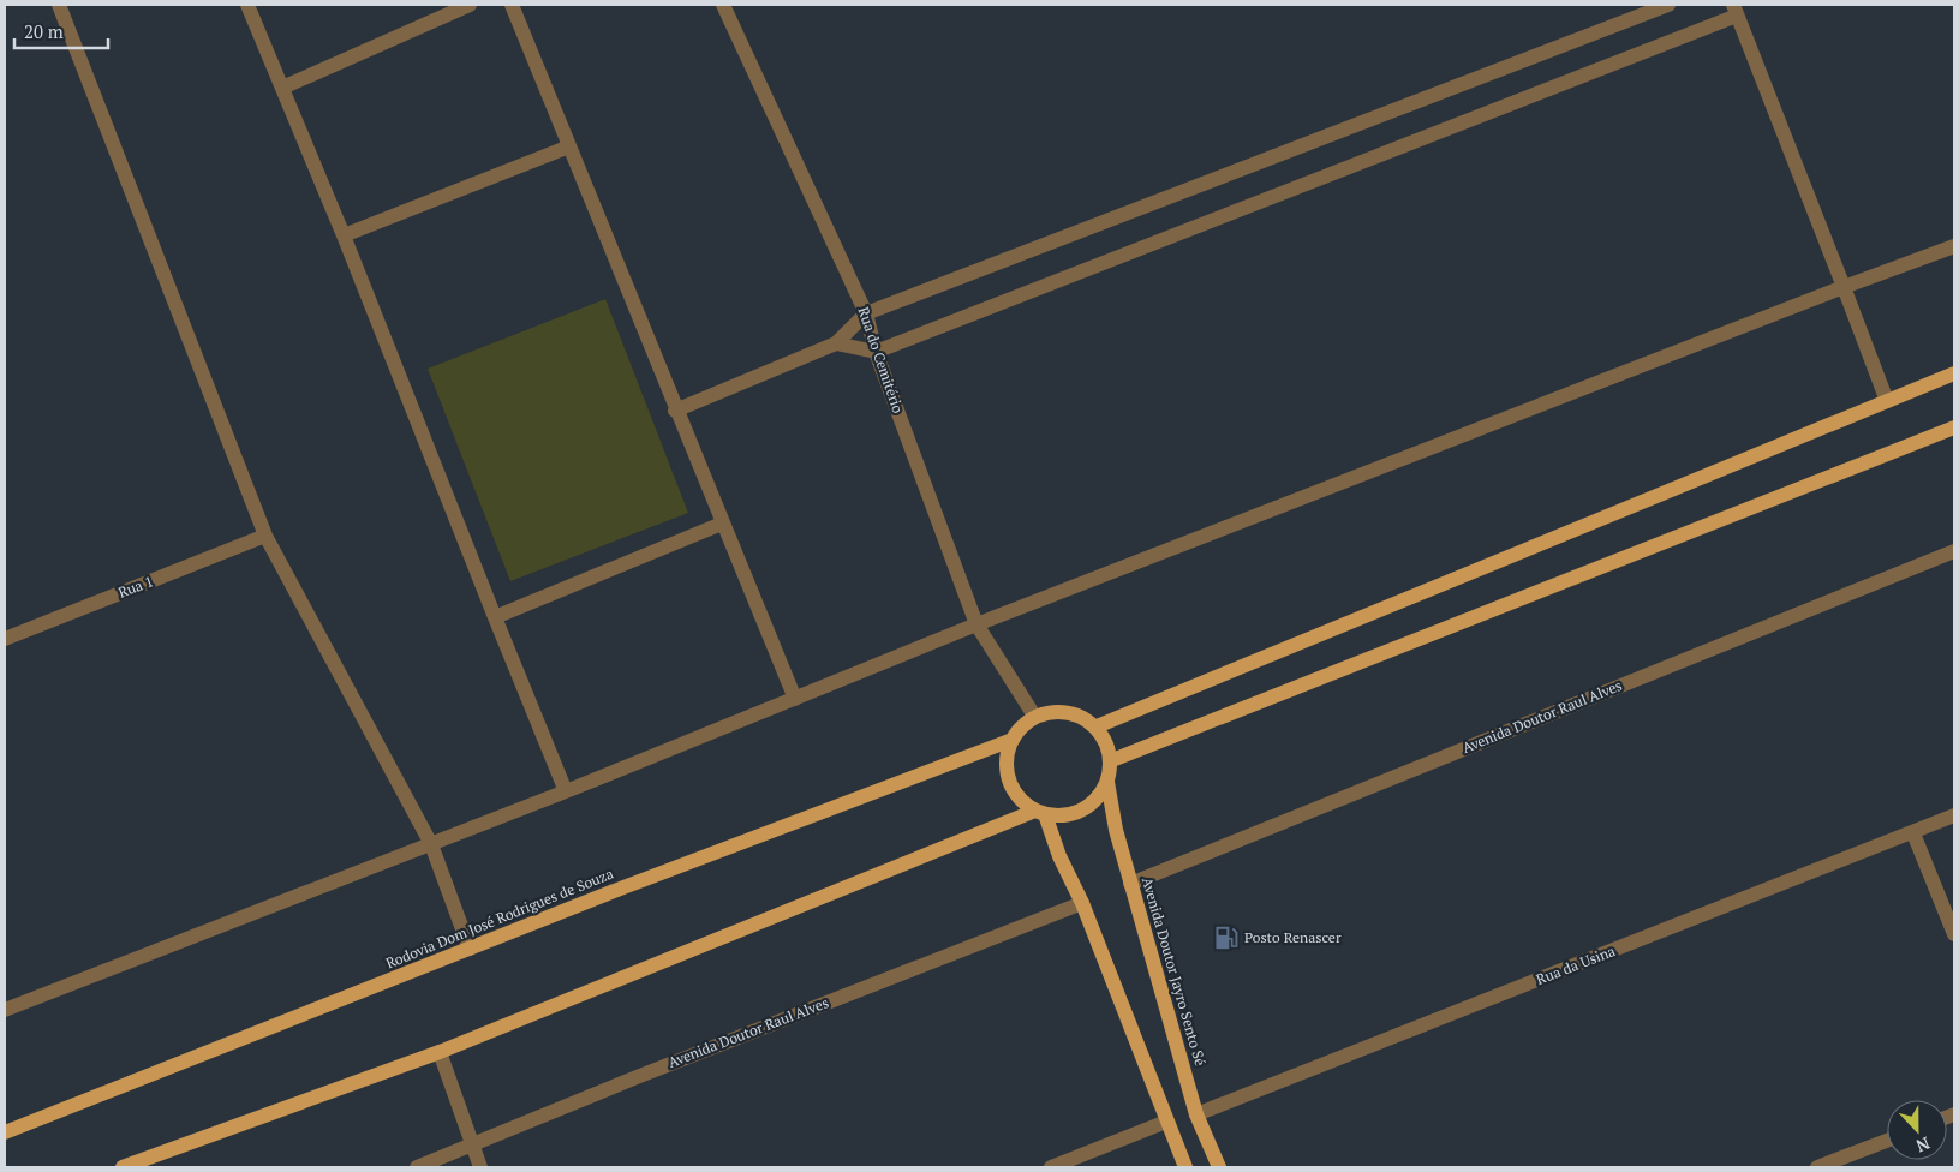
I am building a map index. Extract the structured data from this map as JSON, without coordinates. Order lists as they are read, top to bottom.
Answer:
{
  "streets": {
    "main road": ["Rodovia Dom José Rodrigues de Souza", "Avenida Doutor Jayro Sento Sé"],
    "street": [
      "Rua do Cemitério",
      "Rua 1",
      "Avenida Doutor Raul Alves",
      "Rua da Usina"
    ]
  },
  "crossings": [
    ["Rua do Cemitério", "Rodovia Dom José Rodrigues de Souza"],
    ["Rua do Cemitério", "Avenida Doutor Jayro Sento Sé"],
    ["Avenida Doutor Raul Alves", "Avenida Doutor Jayro Sento Sé"],
    ["Rodovia Dom José Rodrigues de Souza", "Avenida Doutor Jayro Sento Sé"],
    ["Rua da Usina", "Avenida Doutor Jayro Sento Sé"]
  ],
  "places": {
    "fuel station": ["Posto Renascer"]
  },
  "scale_bar": "20 m",
  "north": "bottom"
}
